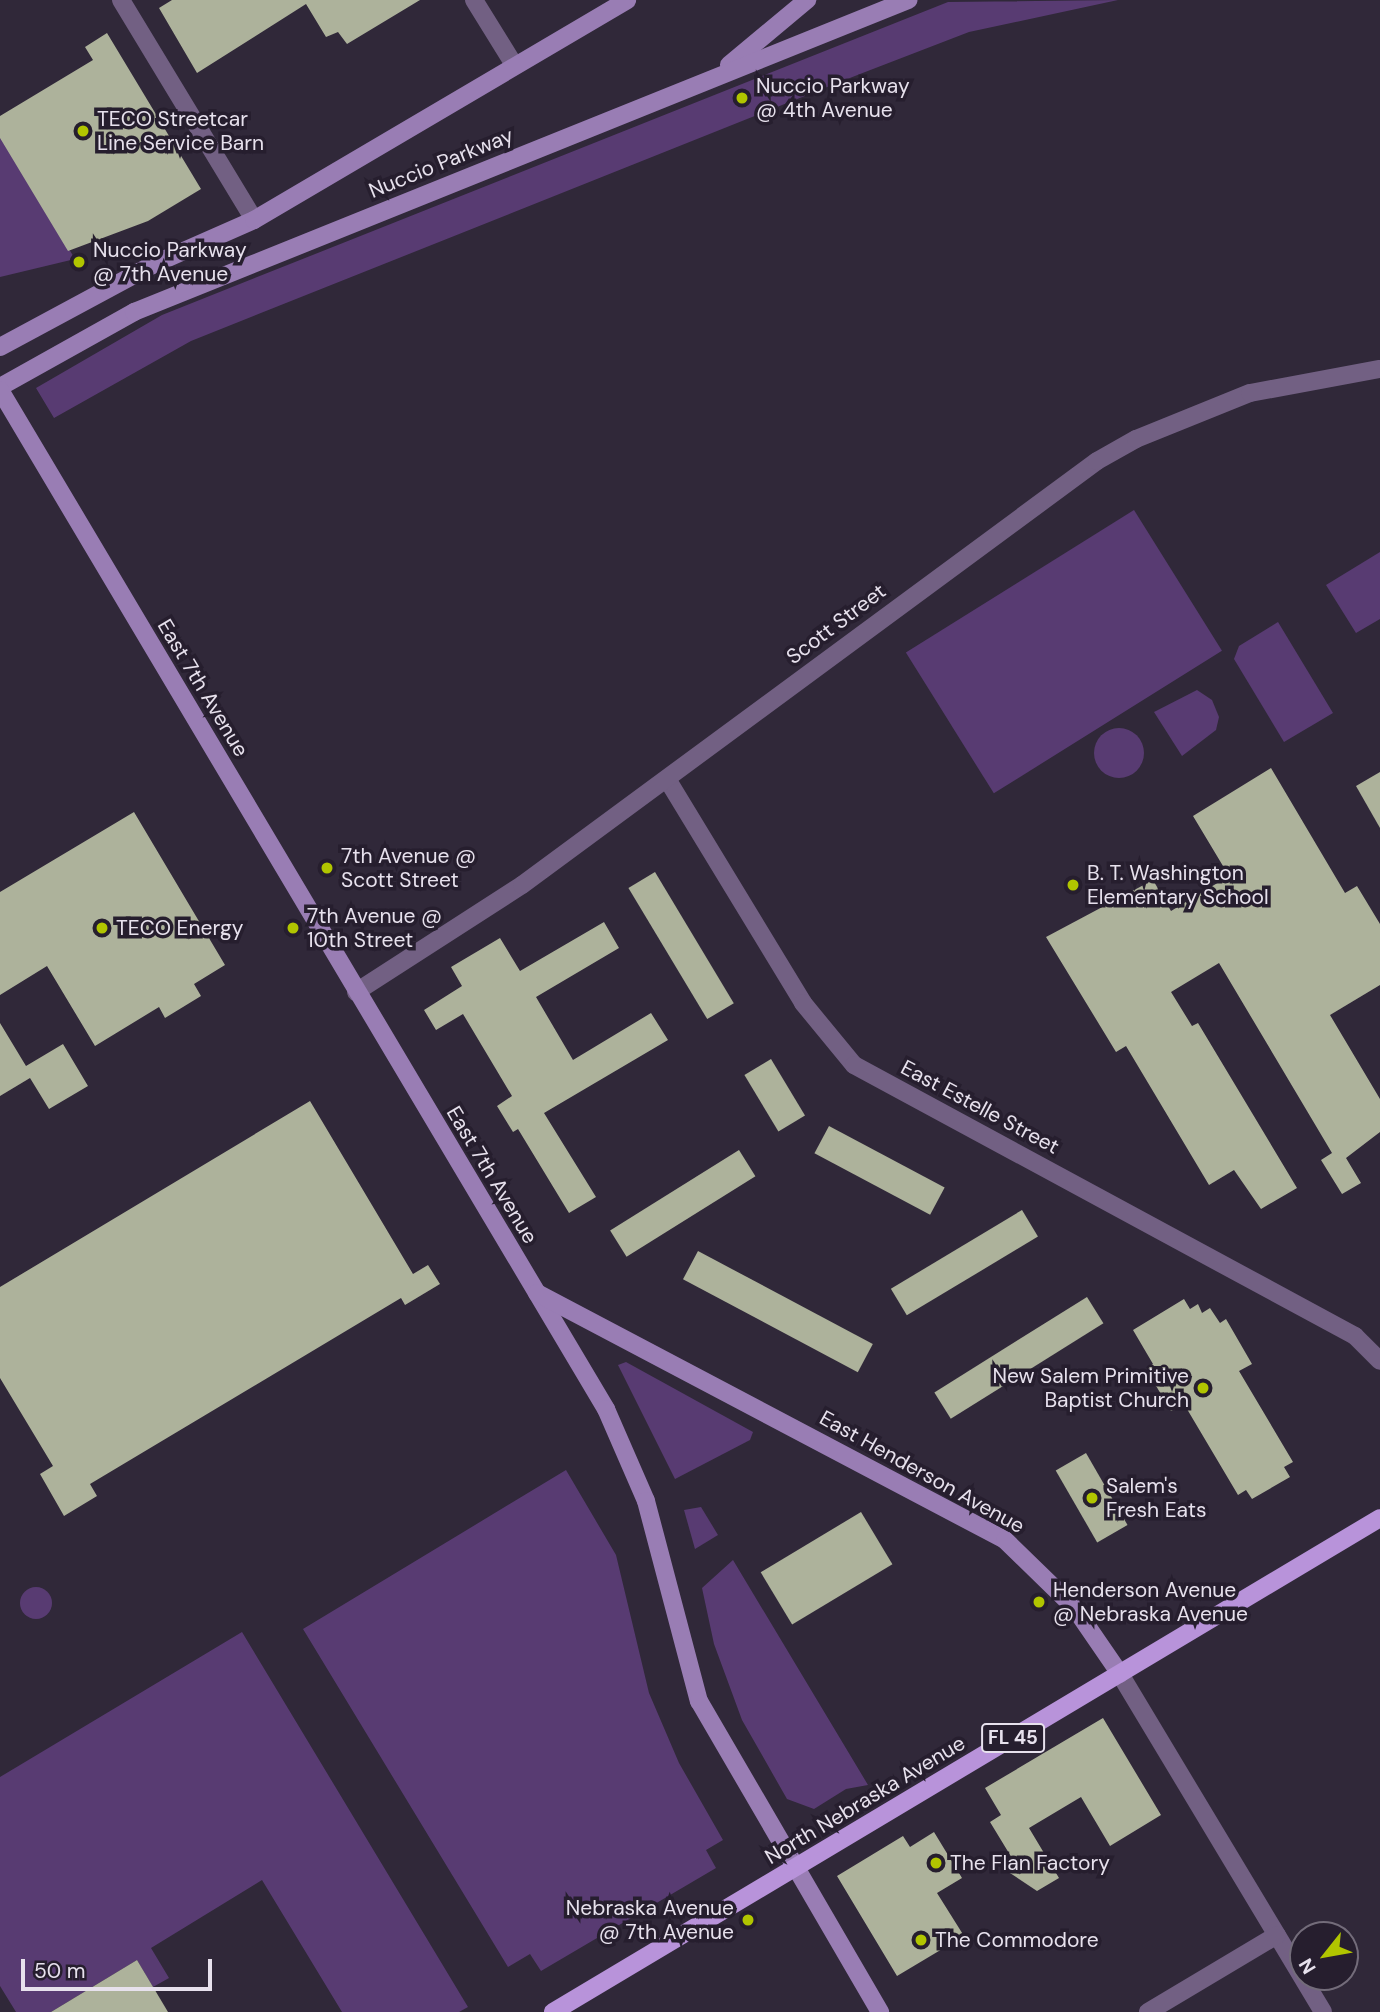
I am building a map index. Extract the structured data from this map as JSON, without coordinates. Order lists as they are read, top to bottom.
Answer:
{
  "streets": {
    "main road": ["FL 45", "North Nebraska Avenue"],
    "street": [
      "Nuccio Parkway",
      "Scott Street",
      "East 7th Avenue",
      "East Estelle Street",
      "East Henderson Avenue"
    ]
  },
  "crossings": [
    ["Nuccio Parkway", "East 7th Avenue"],
    ["Scott Street", "East 7th Avenue"],
    ["Scott Street", "East Estelle Street"],
    ["East 7th Avenue", "East Henderson Avenue"],
    ["East 7th Avenue", "North Nebraska Avenue"],
    ["East Henderson Avenue", "North Nebraska Avenue"]
  ],
  "places": [
    "Nuccio Parkway @ 4th Avenue",
    "TECO Streetcar Line Service Barn",
    "Nuccio Parkway @ 7th Avenue",
    "7th Avenue @ Scott Street",
    "B. T. Washington Elementary School",
    "TECO Energy",
    "7th Avenue @ 10th Street",
    "New Salem Primitive Baptist Church",
    "Salem's Fresh Eats",
    "Henderson Avenue @ Nebraska Avenue",
    "The Flan Factory",
    "Nebraska Avenue @ 7th Avenue",
    "The Commodore"
  ],
  "scale_bar": "50 m",
  "north": "bottom left"
}
